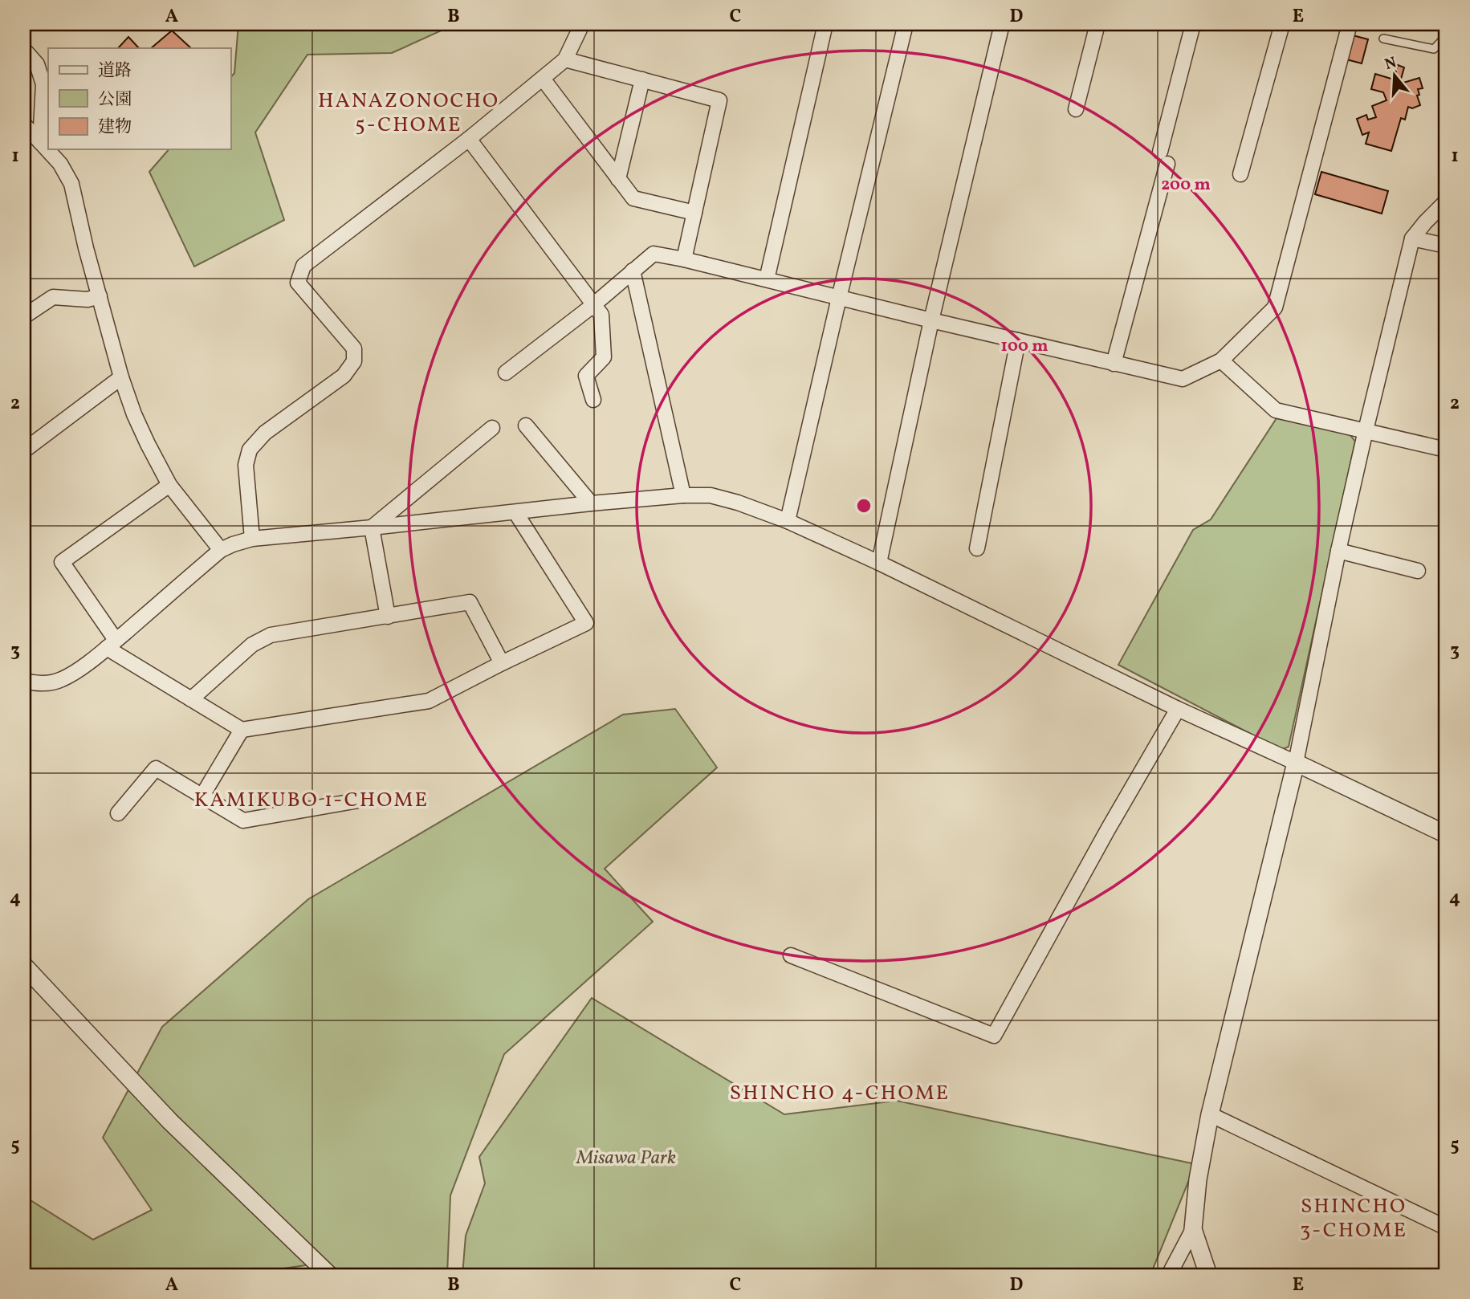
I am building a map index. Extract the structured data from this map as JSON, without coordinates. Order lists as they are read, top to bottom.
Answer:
{
  "districts": [
    "HANAZONOCHO 5-CHOME",
    "KAMIKUBO 1-CHOME",
    "SHINCHO 4-CHOME",
    "SHINCHO 3-CHOME"
  ],
  "parks": ["Misawa Park"],
  "legend": ["道路", "公園", "建物"],
  "north": "top",
  "grid": {
    "columns": [
      "A",
      "B",
      "C",
      "D",
      "E"
    ],
    "rows": [
      "1",
      "2",
      "3",
      "4",
      "5"
    ]
  },
  "rings": ["200 m", "100 m"]
}
